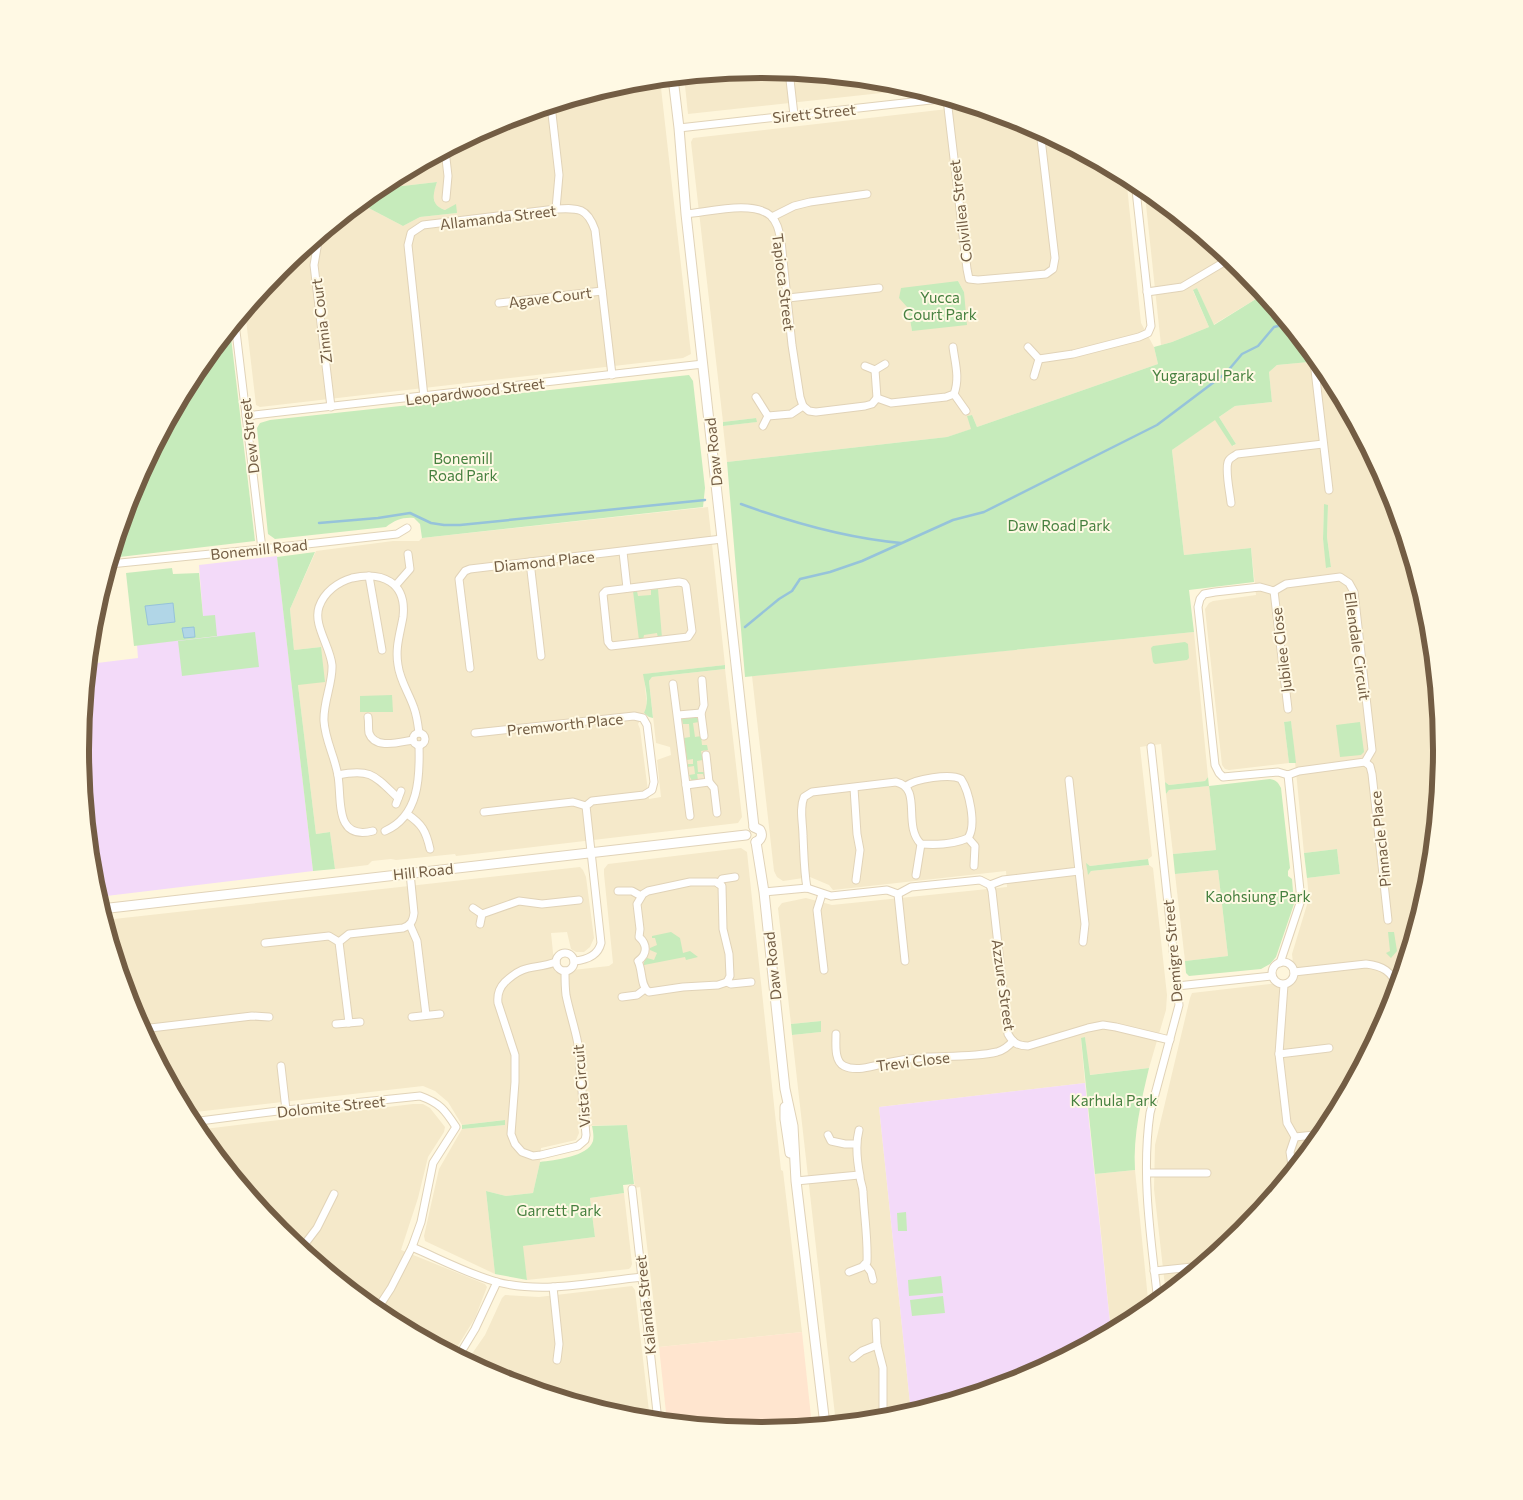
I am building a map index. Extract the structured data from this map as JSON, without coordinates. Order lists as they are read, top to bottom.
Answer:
{
  "streets": {
    "street": [
      "Sirett Street",
      "Colvillea Street",
      "Allamanda Street",
      "Tapioca Street",
      "Agave Court",
      "Zinnia Court",
      "Leopardwood Street",
      "Dew Street",
      "Daw Road",
      "Bonemill Road",
      "Diamond Place",
      "Ellendale Circuit",
      "Jubilee Close",
      "Premworth Place",
      "Pinnacle Place",
      "Hill Road",
      "Demigre Street",
      "Azzure Street",
      "Trevi Close",
      "Vista Circuit",
      "Dolomite Street",
      "Kalanda Street"
    ]
  },
  "crossings": [
    ["Sirett Street", "Daw Road"],
    ["Allamanda Street", "Agave Court"],
    ["Allamanda Street", "Leopardwood Street"],
    ["Tapioca Street", "Daw Road"],
    ["Zinnia Court", "Leopardwood Street"],
    ["Leopardwood Street", "Dew Street"],
    ["Leopardwood Street", "Daw Road"],
    ["Dew Street", "Bonemill Road"],
    ["Daw Road", "Diamond Place"],
    ["Daw Road", "Hill Road"],
    ["Ellendale Circuit", "Jubilee Close"],
    ["Ellendale Circuit", "Pinnacle Place"],
    ["Demigre Street", "Azzure Street"],
    ["Azzure Street", "Trevi Close"]
  ],
  "parks": [
    "Yucca Court Park",
    "Yugarapul Park",
    "Bonemill Road Park",
    "Daw Road Park",
    "Kaohsiung Park",
    "Karhula Park",
    "Garrett Park"
  ]
}
